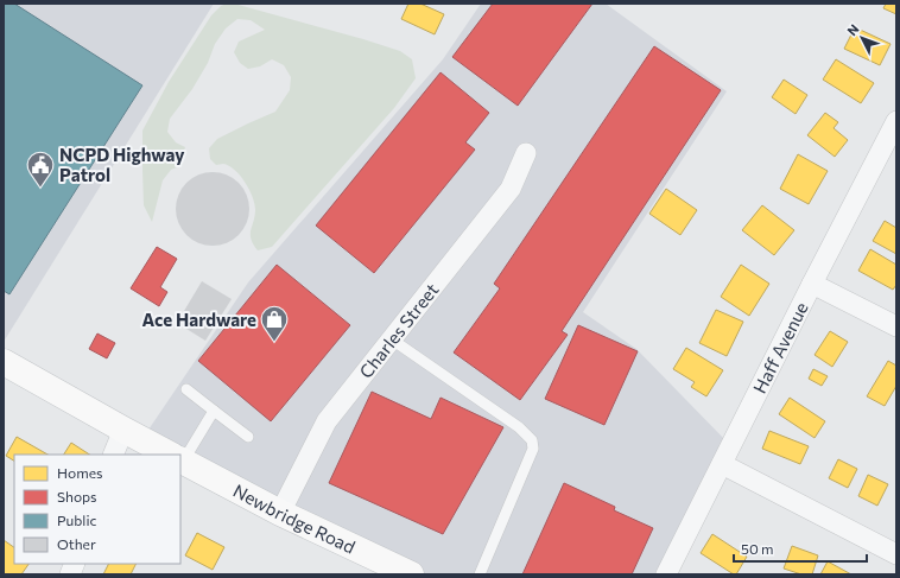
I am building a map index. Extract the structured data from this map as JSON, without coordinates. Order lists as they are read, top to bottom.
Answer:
{
  "streets": {
    "main road": ["Newbridge Road"],
    "street": ["Charles Street", "Haff Avenue"]
  },
  "crossings": [
    ["Charles Street", "Newbridge Road"]
  ],
  "places": {
    "public building": ["NCPD Highway Patrol"],
    "shop": ["Ace Hardware"]
  },
  "legend": [
    "Homes",
    "Shops",
    "Public",
    "Other"
  ],
  "scale_bar": "50 m",
  "north": "top left"
}
